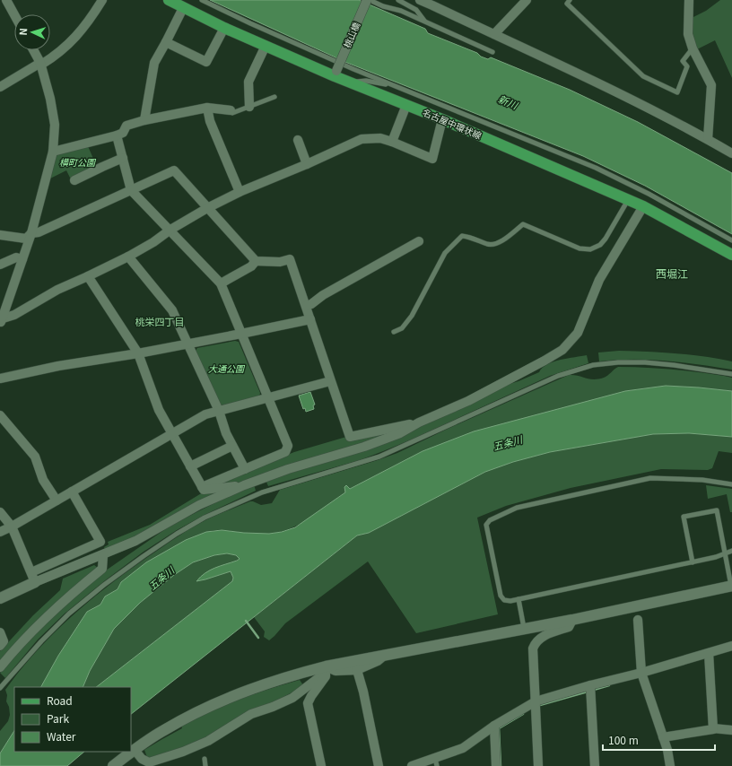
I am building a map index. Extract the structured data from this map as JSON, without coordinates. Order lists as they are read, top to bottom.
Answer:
{
  "streets": {
    "main road": ["名古屋中環状線"],
    "street": ["桃山橋"]
  },
  "crossings": [
    ["桃山橋", "名古屋中環状線"]
  ],
  "districts": ["西堀江", "桃栄四丁目"],
  "water": ["新川", "五条川"],
  "parks": ["横町公園", "大通公園"],
  "legend": ["Road", "Park", "Water"],
  "scale_bar": "100 m",
  "north": "left"
}
